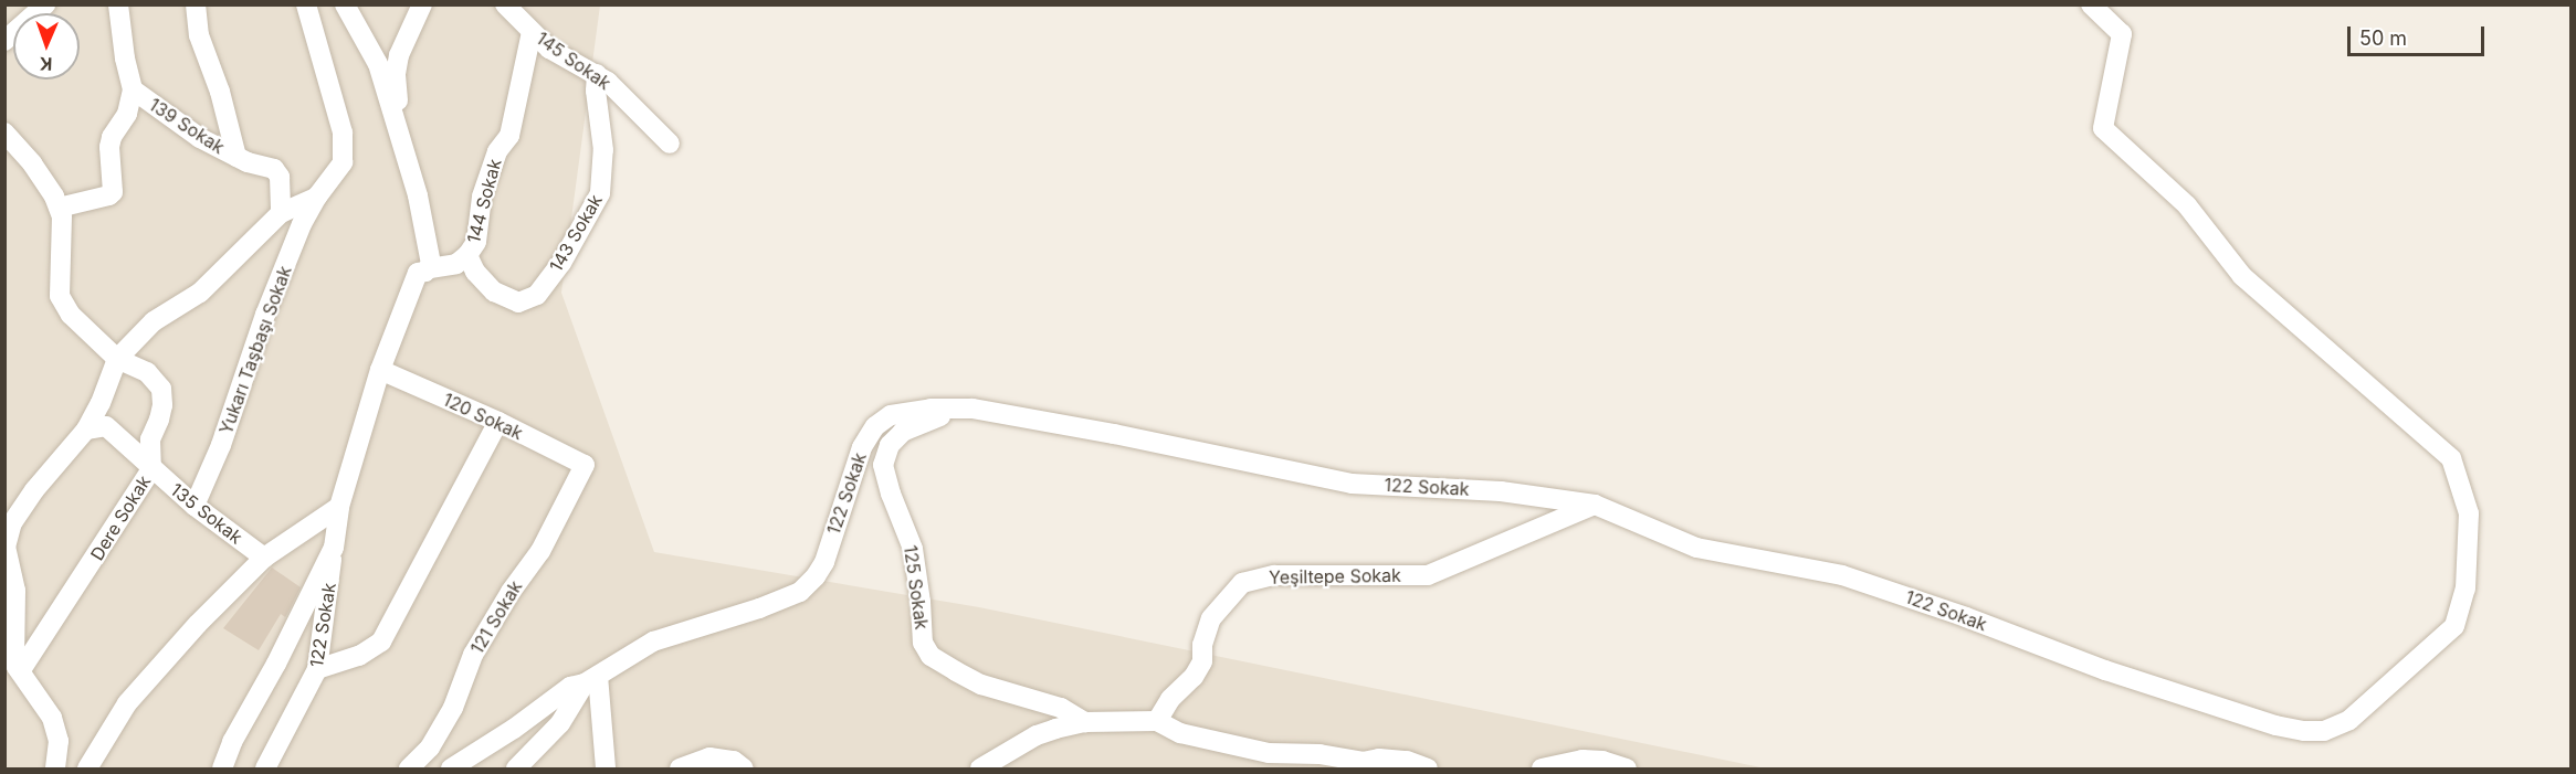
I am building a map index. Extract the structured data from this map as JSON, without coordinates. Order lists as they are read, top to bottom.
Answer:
{
  "streets": {
    "street": [
      "145 Sokak",
      "139 Sokak",
      "144 Sokak",
      "143 Sokak",
      "Yukarı Taşbaşı Sokak",
      "120 Sokak",
      "122 Sokak",
      "135 Sokak",
      "Dere Sokak",
      "Yeşiltepe Sokak",
      "125 Sokak",
      "121 Sokak"
    ]
  },
  "crossings": [
    ["145 Sokak", "144 Sokak"],
    ["145 Sokak", "143 Sokak"],
    ["144 Sokak", "143 Sokak"],
    ["144 Sokak", "122 Sokak"],
    ["Yukarı Taşbaşı Sokak", "135 Sokak"],
    ["120 Sokak", "122 Sokak"],
    ["120 Sokak", "121 Sokak"],
    ["122 Sokak", "Yeşiltepe Sokak"],
    ["122 Sokak", "125 Sokak"],
    ["135 Sokak", "Dere Sokak"],
    ["Yeşiltepe Sokak", "125 Sokak"]
  ],
  "scale_bar": "50 m",
  "north": "bottom"
}
